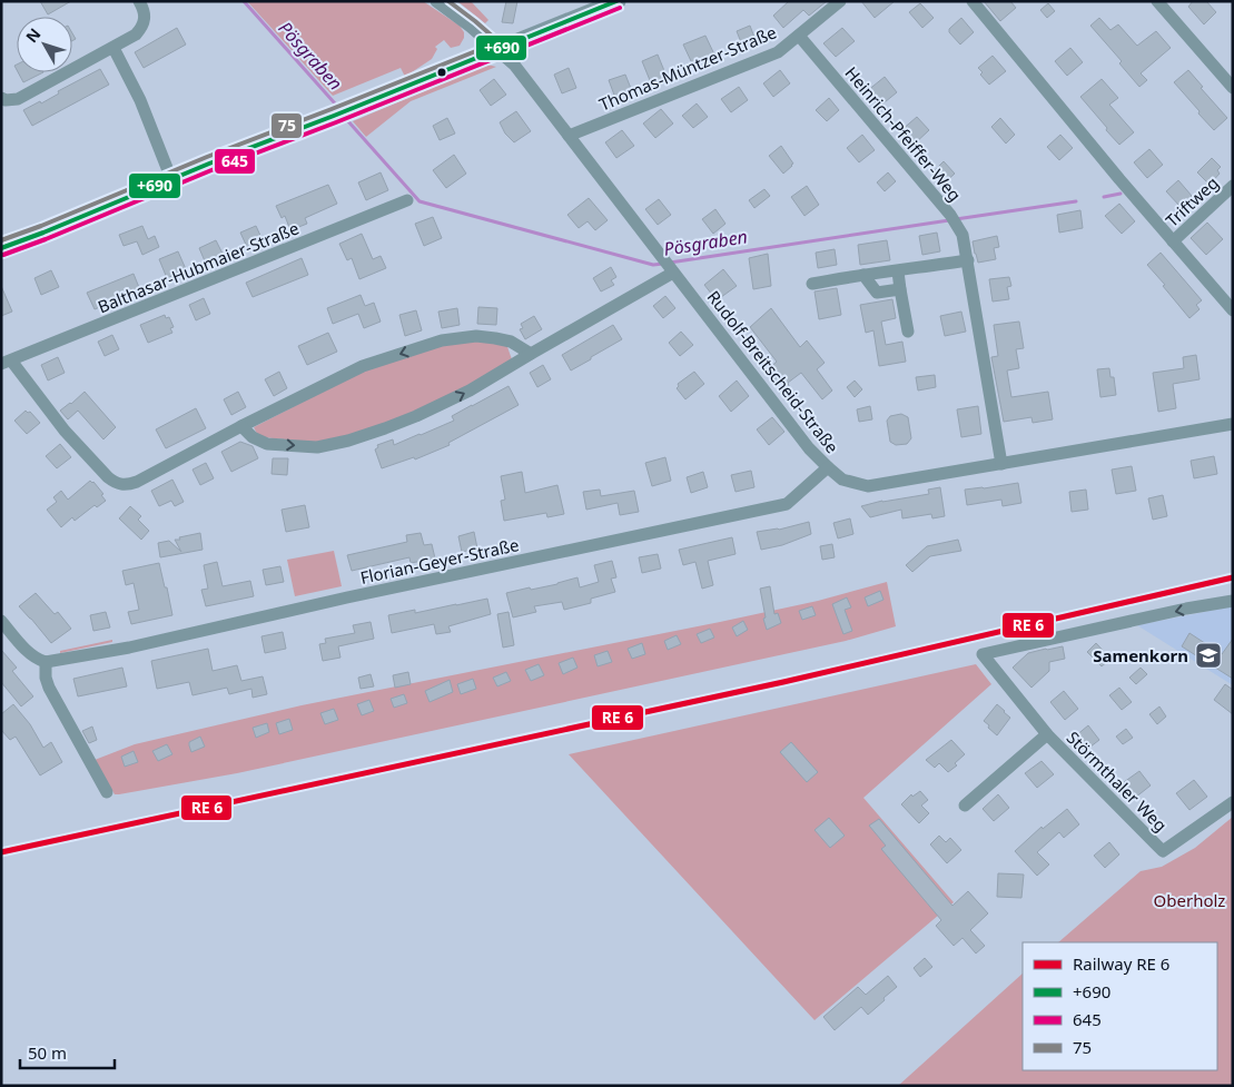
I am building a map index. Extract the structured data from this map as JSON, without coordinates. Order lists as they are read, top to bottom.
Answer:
{
  "streets": {
    "street": [
      "Thomas-Müntzer-Straße",
      "Heinrich-Pfeiffer-Weg",
      "Triftweg",
      "Balthasar-Hubmaier-Straße",
      "Rudolf-Breitscheid-Straße",
      "Florian-Geyer-Straße",
      "Störmthaler Weg"
    ]
  },
  "crossings": [
    ["Thomas-Müntzer-Straße", "Heinrich-Pfeiffer-Weg"],
    ["Thomas-Müntzer-Straße", "Rudolf-Breitscheid-Straße"],
    ["Heinrich-Pfeiffer-Weg", "Rudolf-Breitscheid-Straße"],
    ["Rudolf-Breitscheid-Straße", "Florian-Geyer-Straße"]
  ],
  "water": ["Pösgraben"],
  "parks": ["Oberholz"],
  "places": {
    "school or university": ["Samenkorn"]
  },
  "lines": ["transit line +690", "transit line 75", "transit line 645"],
  "legend": [
    "Railway RE 6",
    "+690",
    "645",
    "75"
  ],
  "scale_bar": "50 m",
  "north": "top left"
}
